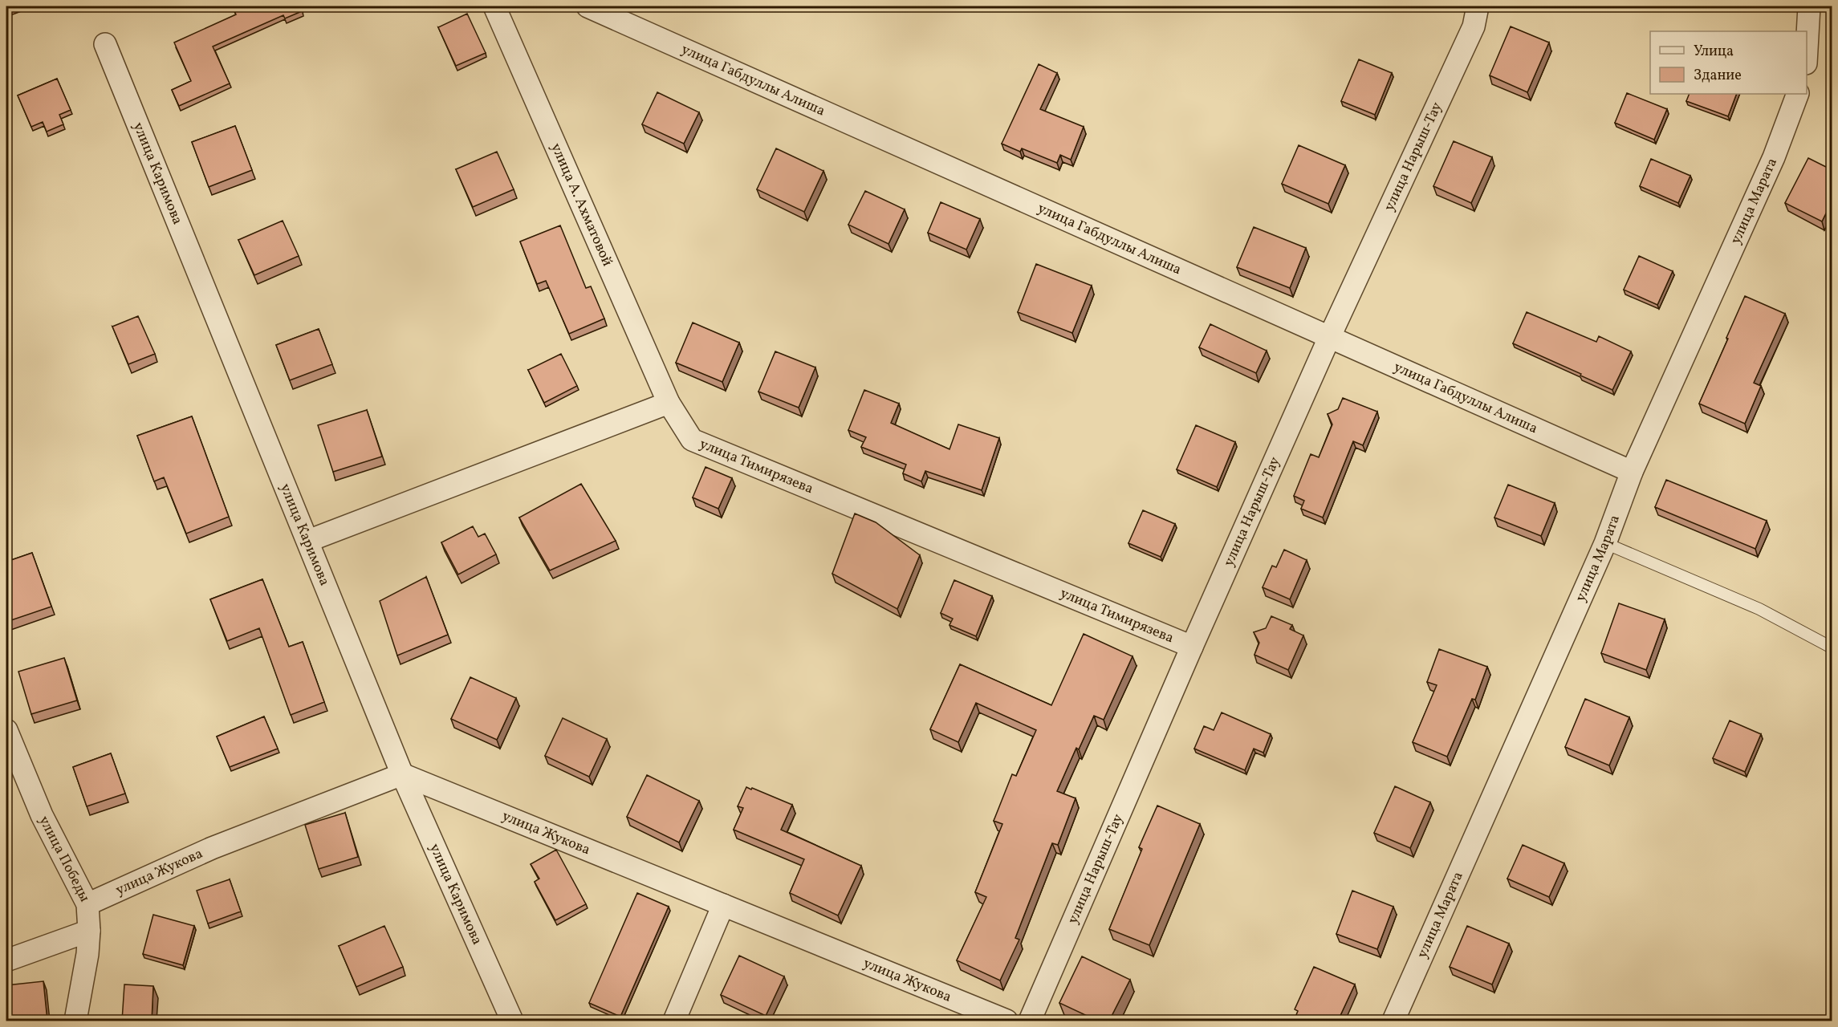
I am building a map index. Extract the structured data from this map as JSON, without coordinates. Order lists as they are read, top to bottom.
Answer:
{
  "streets": {
    "street": [
      "улица Габдуллы Алиша",
      "улица Нарыш-Тау",
      "улица Каримова",
      "улица Марата",
      "улица А. Ахматовой",
      "улица Тимирязева",
      "улица Жукова",
      "улица Победы"
    ]
  },
  "crossings": [
    ["улица Габдуллы Алиша", "улица Нарыш-Тау"],
    ["улица Габдуллы Алиша", "улица Марата"],
    ["улица Нарыш-Тау", "улица Тимирязева"],
    ["улица Каримова", "улица Жукова"],
    ["улица А. Ахматовой", "улица Тимирязева"],
    ["улица Жукова", "улица Победы"]
  ],
  "legend": ["Улица", "Здание"]
}
